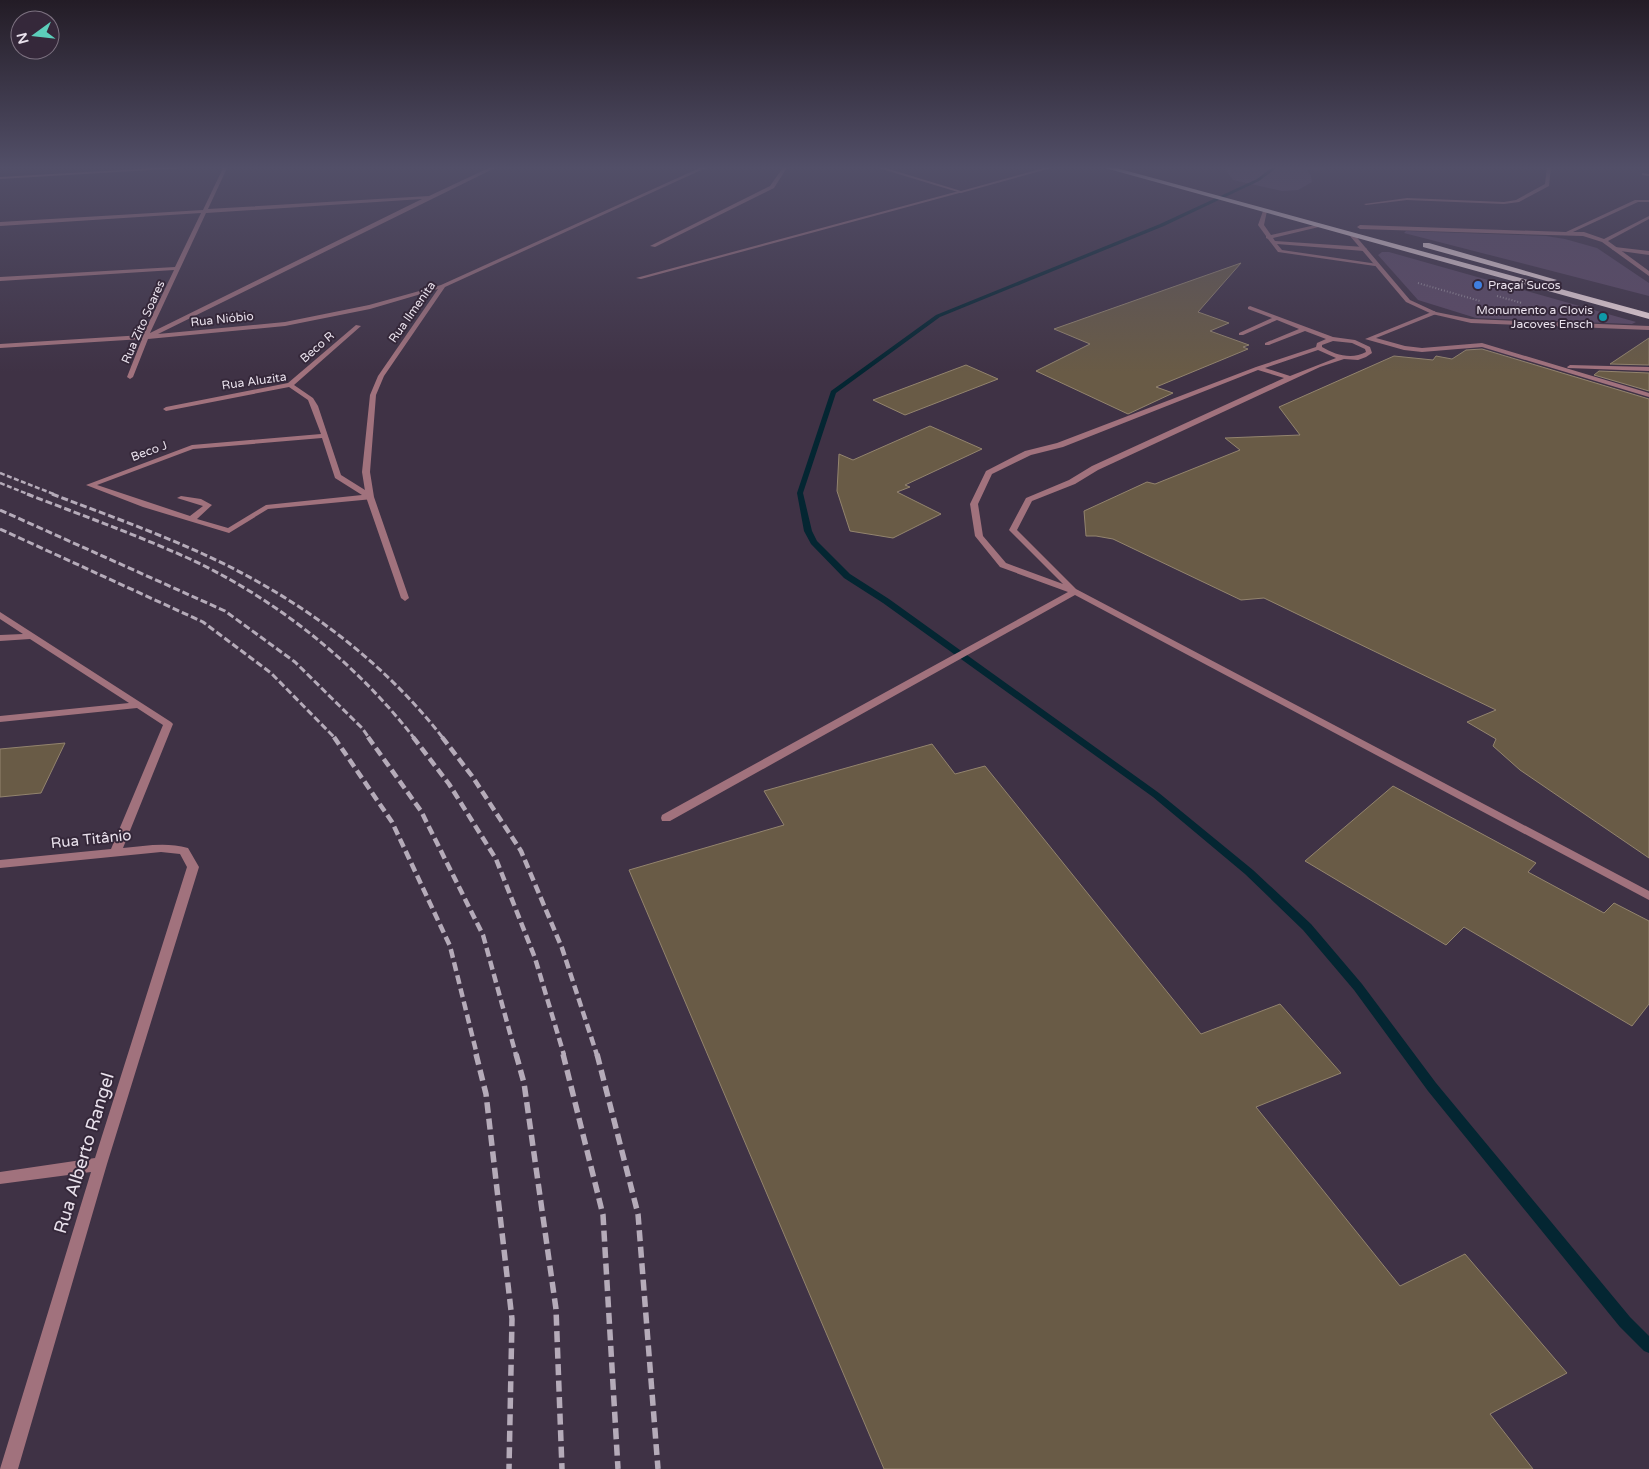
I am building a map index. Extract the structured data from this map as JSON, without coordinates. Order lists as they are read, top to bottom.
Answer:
{
  "streets": {
    "street": [
      "Rua Ilmenita",
      "Rua Nióbio",
      "Rua Zito Soares",
      "Beco R",
      "Rua Aluzita",
      "Beco J",
      "Rua Titânio",
      "Rua Alberto Rangel"
    ]
  },
  "crossings": [
    ["Rua Ilmenita", "Rua Nióbio"],
    ["Rua Ilmenita", "Rua Aluzita"],
    ["Rua Nióbio", "Rua Zito Soares"],
    ["Beco R", "Rua Aluzita"],
    ["Rua Aluzita", "Beco J"],
    ["Rua Titânio", "Rua Alberto Rangel"]
  ],
  "places": ["Praçaí Sucos", "Monumento a Clovis Jacoves Ensch"],
  "north": "left"
}
